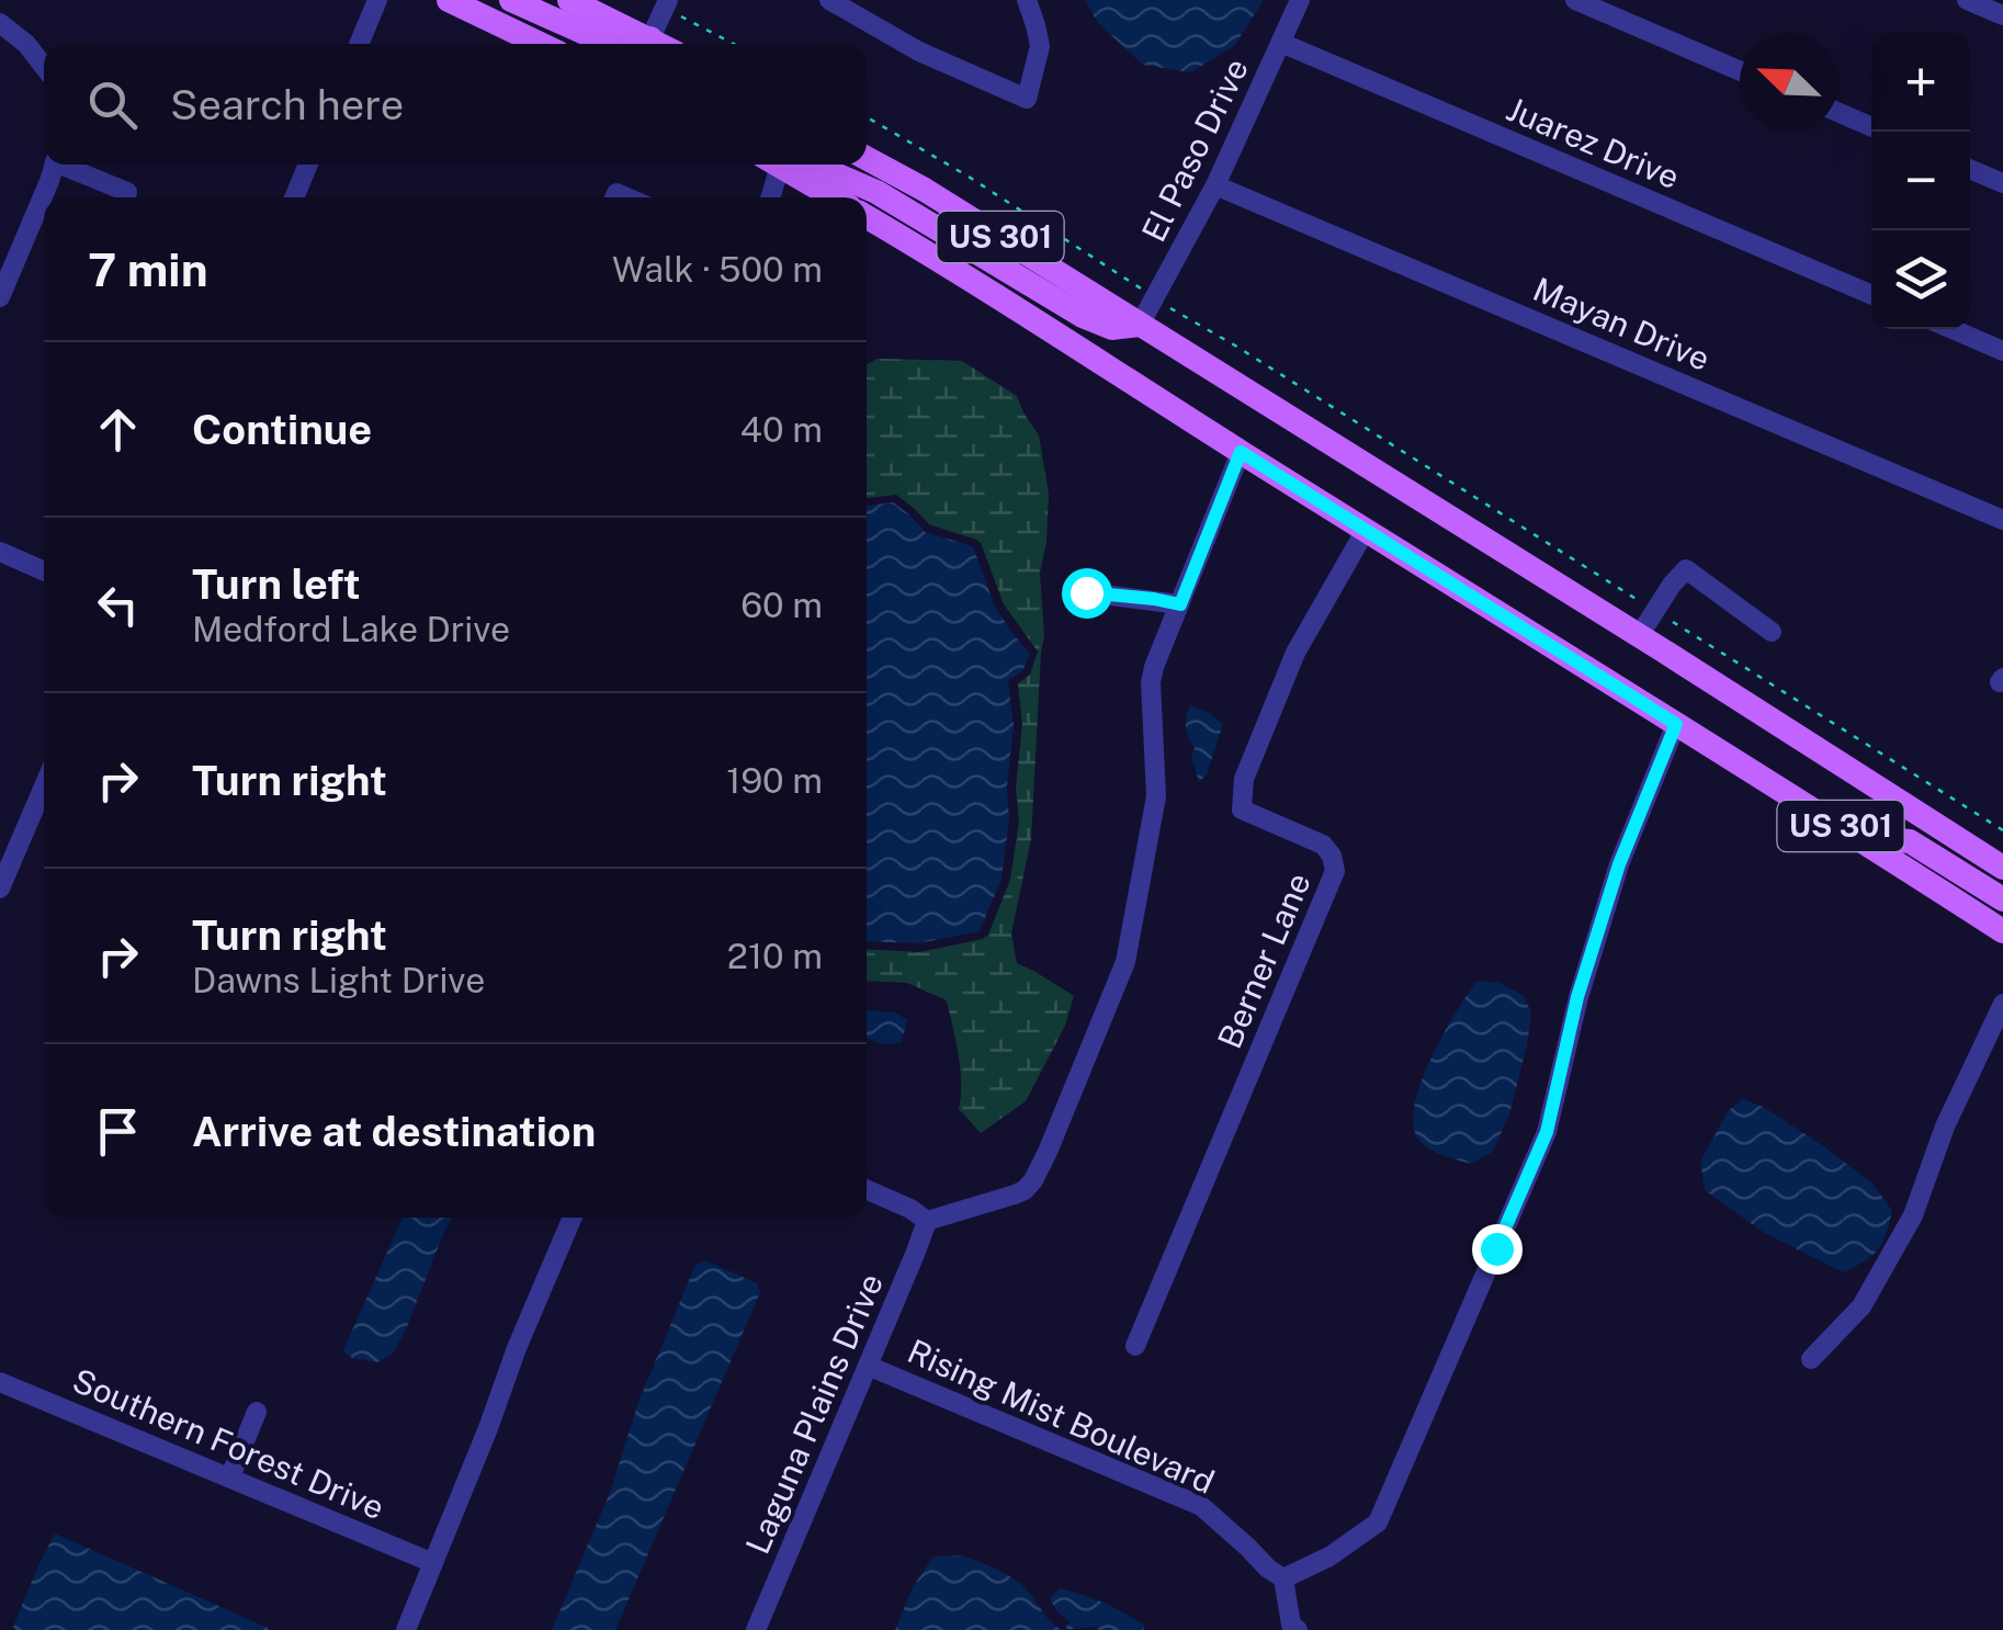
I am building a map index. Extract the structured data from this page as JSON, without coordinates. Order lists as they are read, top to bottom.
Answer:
{
  "streets": {
    "main road": ["US 301"],
    "street": [
      "Juarez Drive",
      "El Paso Drive",
      "Mayan Drive",
      "Berner Lane",
      "Laguna Plains Drive",
      "Rising Mist Boulevard",
      "Southern Forest Drive"
    ]
  },
  "crossings": [
    ["Juarez Drive", "El Paso Drive"],
    ["El Paso Drive", "US 301"],
    ["El Paso Drive", "Mayan Drive"],
    ["US 301", "Berner Lane"],
    ["Laguna Plains Drive", "Rising Mist Boulevard"]
  ],
  "north": "top left",
  "page": {
    "map_buttons": ["+", "−"],
    "search": "Search here",
    "heading": ["7 min", "Walk · 500 m"],
    "list": [
      ["Continue", "40 m"],
      ["Turn left", "Medford Lake Drive", "60 m"],
      ["Turn right", "190 m"],
      ["Turn right", "Dawns Light Drive", "210 m"],
      "Arrive at destination"
    ]
  }
}
